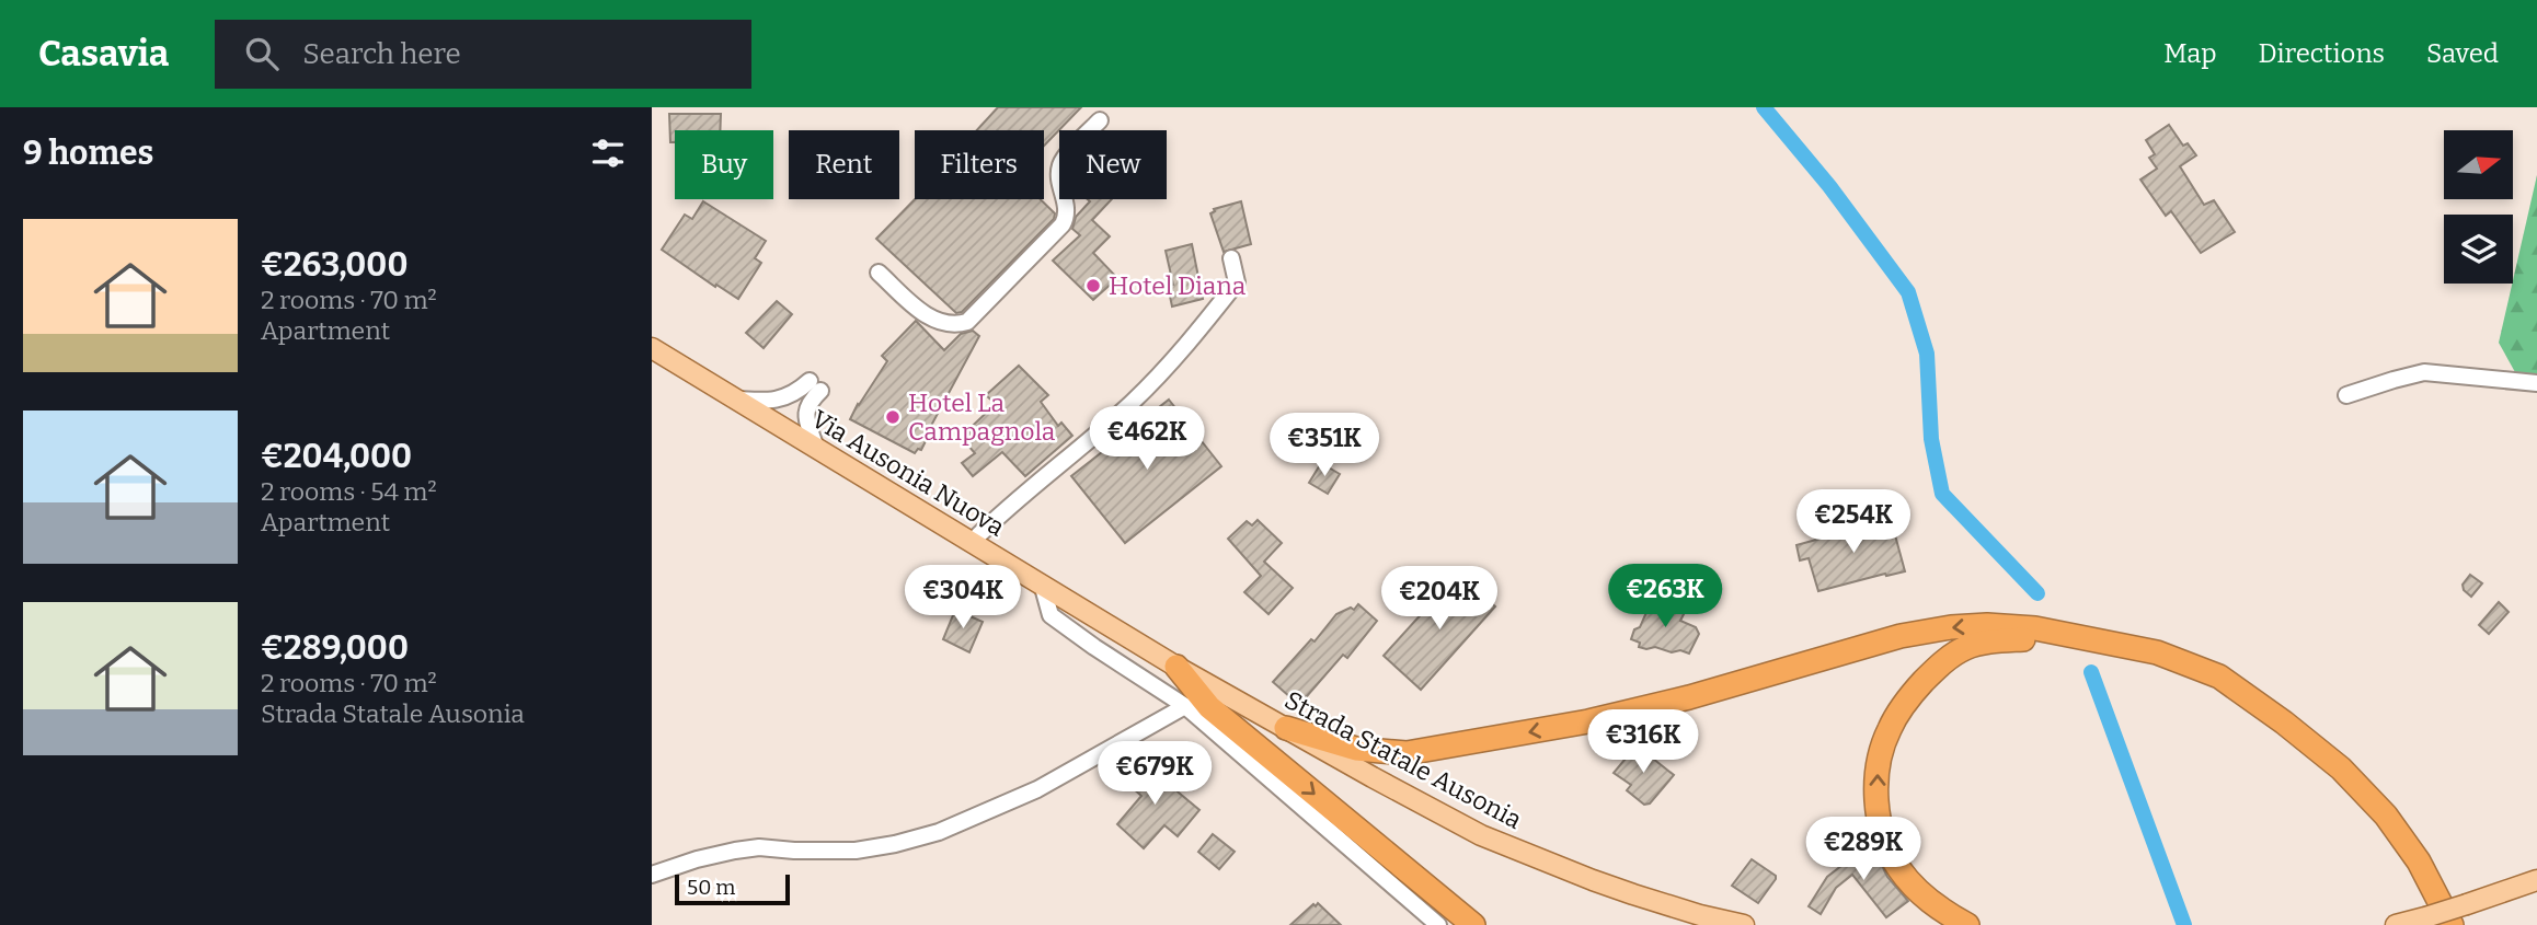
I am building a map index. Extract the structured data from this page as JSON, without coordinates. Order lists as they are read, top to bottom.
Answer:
{
  "streets": {
    "main road": ["Via Ausonia Nuova", "Strada Statale Ausonia"]
  },
  "crossings": [
    ["Via Ausonia Nuova", "Strada Statale Ausonia"]
  ],
  "places": ["Hotel Diana", "Hotel La Campagnola"],
  "scale_bar": "50 m",
  "north": "right",
  "page": {
    "header": "Casavia",
    "search": "Search here",
    "nav": ["Map", "Directions", "Saved"],
    "heading": "9 homes",
    "chip": [
      "Buy",
      "Rent",
      "Filters",
      "New"
    ],
    "list": [
      {
        "name": "€263,000",
        "note": "2 rooms · 70 m² · Apartment"
      },
      {
        "name": "€204,000",
        "note": "2 rooms · 54 m² · Apartment"
      },
      {
        "name": "€289,000",
        "note": "2 rooms · 70 m² · Strada Statale Ausonia"
      }
    ],
    "price": [
      "€462K",
      "€351K",
      "€254K",
      "€263K",
      "€304K",
      "€204K",
      "€316K",
      "€679K",
      "€289K"
    ],
    "scale": "50 m"
  }
}
